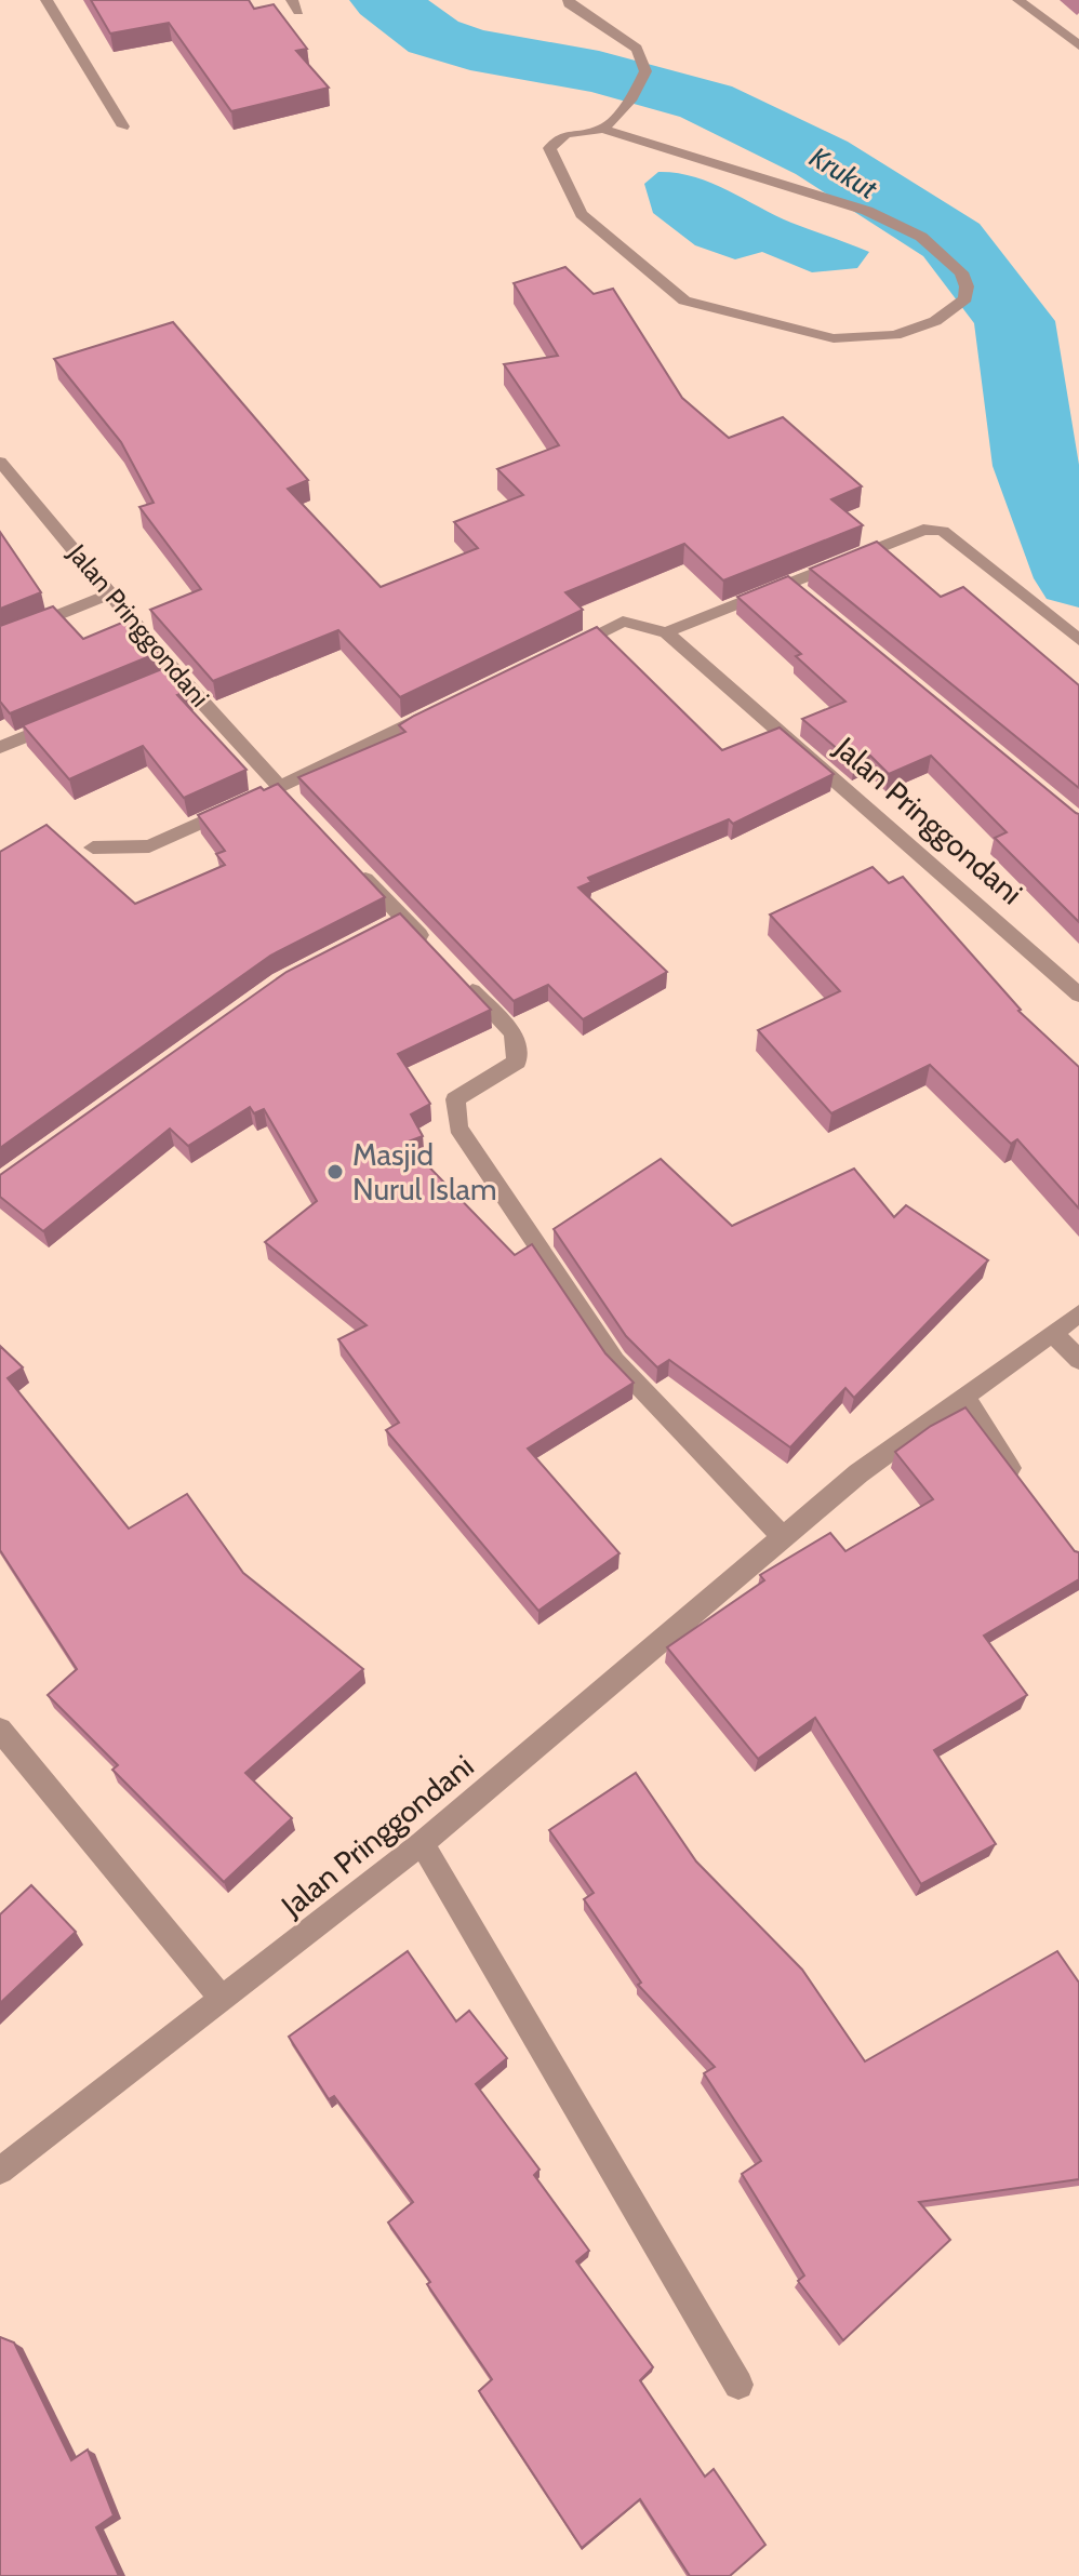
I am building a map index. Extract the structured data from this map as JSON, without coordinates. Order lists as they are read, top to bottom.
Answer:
{
  "streets": {
    "street": ["Jalan Pringgondani"]
  },
  "water": ["Krukut"],
  "places": ["Masjid Nurul Islam"]
}
